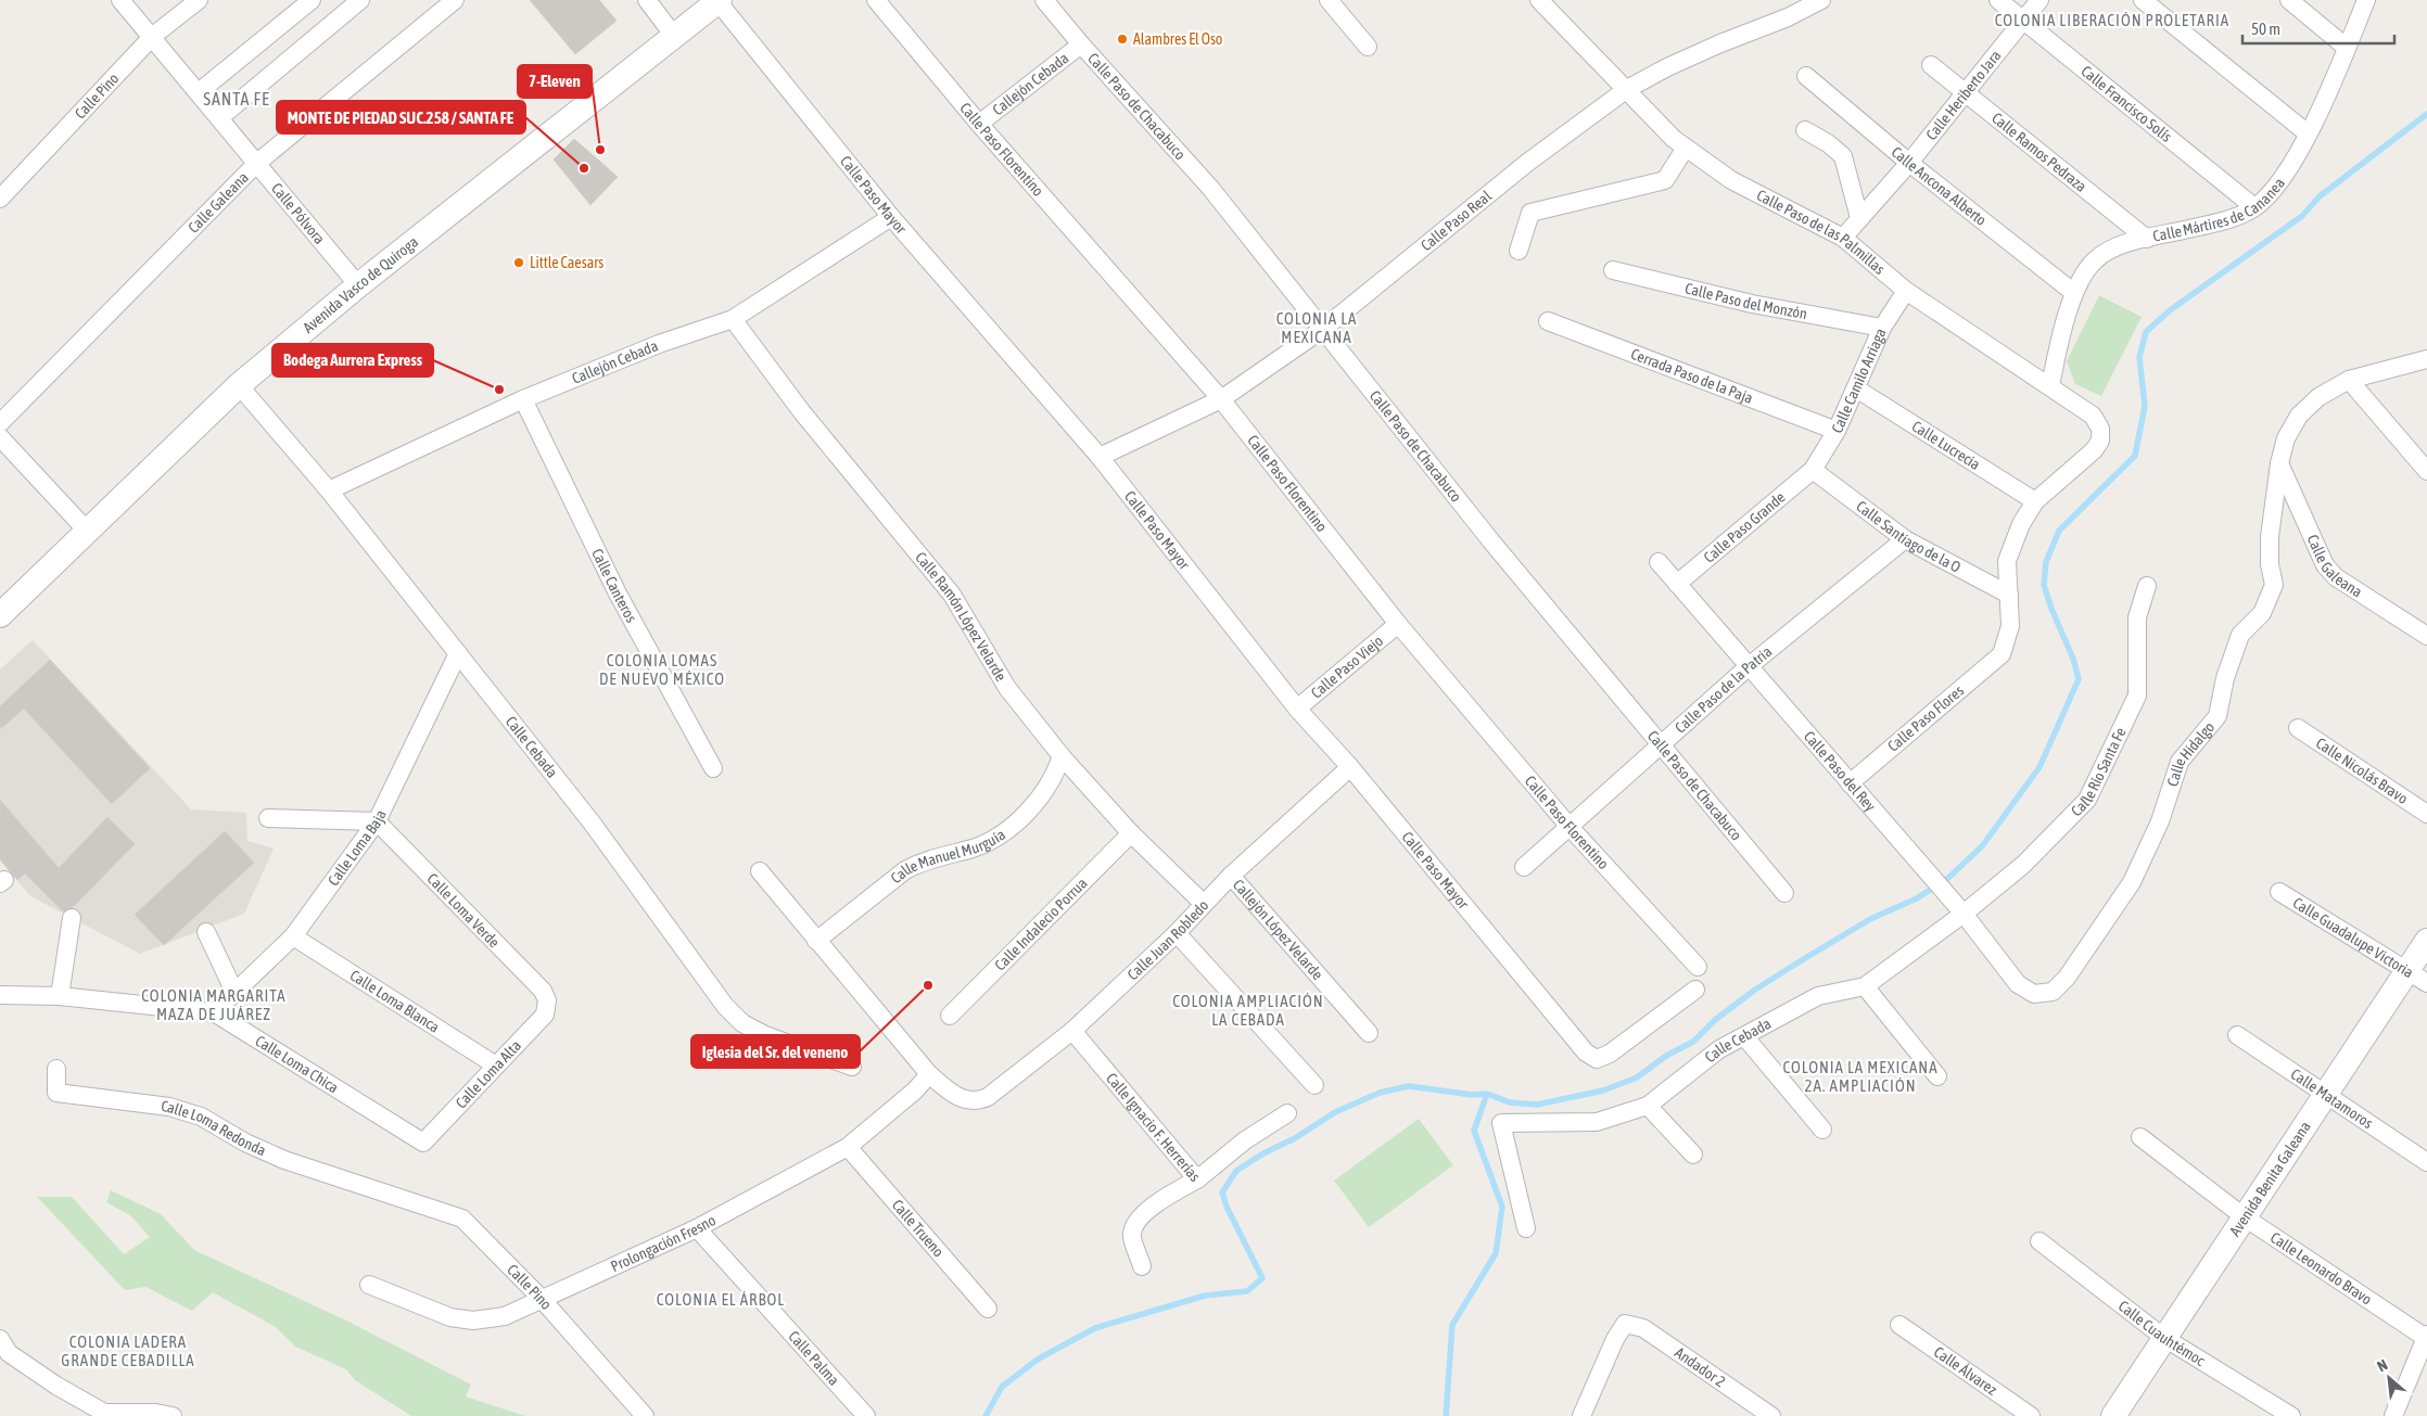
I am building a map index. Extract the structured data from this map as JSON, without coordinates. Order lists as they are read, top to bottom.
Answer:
{
  "streets": {
    "main road": ["Avenida Vasco de Quiroga", "Avenida Benita Galeana"],
    "street": [
      "Callejón Cebada",
      "Calle Heriberto Jara",
      "Calle Pino",
      "Calle Francisco Solís",
      "Calle Paso de Chacabuco",
      "Calle Paso Florentino",
      "Calle Ramos Pedraza",
      "Calle Ancona Alberto",
      "Calle Paso Mayor",
      "Calle Galeana",
      "Calle Mártires de Cananea",
      "Calle Pólvora",
      "Calle Paso Real",
      "Calle Paso de las Palmillas",
      "Calle Paso del Monzón",
      "Cerrada Paso de la Paja",
      "Calle Camilo Arriaga",
      "Calle Lucrecia",
      "Calle Paso Grande",
      "Calle Santiago de la O",
      "Calle Canteros",
      "Calle Ramón López Velarde",
      "Calle Paso Viejo",
      "Calle Paso de la Patria",
      "Calle Paso Flores",
      "Calle Cebada",
      "Calle Hidalgo",
      "Calle Río Santa Fe",
      "Calle Nicolás Bravo",
      "Calle Paso del Rey",
      "Calle Loma Baja",
      "Calle Manuel Murguía",
      "Calle Loma Verde",
      "Calle Indalecio Porrua",
      "Callejón López Velarde",
      "Calle Guadalupe Victoria",
      "Calle Juan Robledo",
      "Calle Loma Blanca",
      "Calle Loma Chica",
      "Calle Loma Alta",
      "Calle Matamoros",
      "Calle Ignacio F. Herrerías",
      "Calle Loma Redonda",
      "Calle Trueno",
      "Prolongación Fresno",
      "Calle Leonardo Bravo",
      "Calle Cuauhtémoc",
      "Calle Palma",
      "Andador 2",
      "Calle Álvarez"
    ]
  },
  "crossings": [
    ["Callejón Cebada", "Calle Paso de Chacabuco"],
    ["Callejón Cebada", "Calle Paso Florentino"],
    ["Callejón Cebada", "Calle Paso Mayor"],
    ["Callejón Cebada", "Calle Canteros"],
    ["Callejón Cebada", "Calle Ramón López Velarde"],
    ["Callejón Cebada", "Calle Cebada"],
    ["Calle Heriberto Jara", "Calle Francisco Solís"],
    ["Calle Heriberto Jara", "Calle Ramos Pedraza"],
    ["Calle Heriberto Jara", "Calle Ancona Alberto"],
    ["Calle Heriberto Jara", "Calle Paso de las Palmillas"],
    ["Calle Pino", "Calle Pólvora"],
    ["Calle Pino", "Calle Loma Redonda"],
    ["Calle Pino", "Prolongación Fresno"],
    ["Calle Francisco Solís", "Calle Mártires de Cananea"],
    ["Calle Paso de Chacabuco", "Calle Paso Real"],
    ["Calle Paso de Chacabuco", "Calle Paso de la Patria"],
    ["Calle Paso Florentino", "Calle Paso Real"],
    ["Calle Paso Florentino", "Calle Paso Viejo"],
    ["Calle Paso Florentino", "Calle Paso de la Patria"],
    ["Calle Ramos Pedraza", "Calle Mártires de Cananea"],
    ["Calle Ancona Alberto", "Calle Mártires de Cananea"],
    ["Calle Paso Mayor", "Calle Paso Real"],
    ["Calle Paso Mayor", "Avenida Vasco de Quiroga"],
    ["Calle Paso Mayor", "Calle Paso Viejo"],
    ["Calle Paso Mayor", "Calle Juan Robledo"],
    ["Calle Galeana", "Calle Pólvora"],
    ["Calle Galeana", "Calle Hidalgo"],
    ["Calle Mártires de Cananea", "Calle Paso de las Palmillas"],
    ["Calle Pólvora", "Avenida Vasco de Quiroga"],
    ["Calle Paso Real", "Calle Paso de las Palmillas"],
    ["Calle Paso de las Palmillas", "Calle Camilo Arriaga"],
    ["Calle Paso de las Palmillas", "Calle Lucrecia"],
    ["Avenida Vasco de Quiroga", "Calle Cebada"],
    ["Calle Paso del Monzón", "Calle Camilo Arriaga"],
    ["Cerrada Paso de la Paja", "Calle Camilo Arriaga"],
    ["Calle Camilo Arriaga", "Calle Lucrecia"],
    ["Calle Camilo Arriaga", "Calle Paso Grande"],
    ["Calle Camilo Arriaga", "Calle Santiago de la O"],
    ["Calle Paso Grande", "Calle Santiago de la O"],
    ["Calle Paso Grande", "Calle Paso del Rey"],
    ["Calle Santiago de la O", "Calle Paso de la Patria"],
    ["Calle Santiago de la O", "Calle Paso Flores"],
    ["Calle Ramón López Velarde", "Calle Manuel Murguía"],
    ["Calle Ramón López Velarde", "Calle Indalecio Porrua"],
    ["Calle Ramón López Velarde", "Calle Juan Robledo"],
    ["Calle Paso de la Patria", "Calle Paso del Rey"],
    ["Calle Paso Flores", "Calle Paso del Rey"],
    ["Calle Cebada", "Calle Río Santa Fe"],
    ["Calle Cebada", "Calle Paso del Rey"],
    ["Calle Cebada", "Calle Loma Baja"],
    ["Calle Hidalgo", "Calle Paso del Rey"],
    ["Calle Río Santa Fe", "Calle Paso del Rey"],
    ["Calle Loma Baja", "Calle Loma Verde"],
    ["Calle Loma Baja", "Calle Loma Blanca"],
    ["Calle Loma Baja", "Calle Loma Chica"],
    ["Calle Loma Verde", "Calle Loma Alta"],
    ["Callejón López Velarde", "Calle Juan Robledo"],
    ["Calle Guadalupe Victoria", "Avenida Benita Galeana"],
    ["Calle Juan Robledo", "Calle Ignacio F. Herrerías"],
    ["Calle Juan Robledo", "Prolongación Fresno"],
    ["Calle Loma Blanca", "Calle Loma Alta"],
    ["Calle Loma Chica", "Calle Loma Alta"],
    ["Calle Matamoros", "Avenida Benita Galeana"],
    ["Avenida Benita Galeana", "Calle Leonardo Bravo"],
    ["Avenida Benita Galeana", "Calle Cuauhtémoc"],
    ["Calle Trueno", "Prolongación Fresno"],
    ["Prolongación Fresno", "Calle Palma"]
  ],
  "districts": [
    "COLONIA LIBERACIÓN PROLETARIA",
    "SANTA FE",
    "COLONIA LA MEXICANA",
    "COLONIA LOMAS DE NUEVO MÉXICO",
    "COLONIA MARGARITA MAZA DE JUÁREZ",
    "COLONIA AMPLIACIÓN LA CEBADA",
    "COLONIA LA MEXICANA 2A. AMPLIACIÓN",
    "COLONIA EL ÁRBOL",
    "COLONIA LADERA GRANDE CEBADILLA"
  ],
  "places": [
    "Alambres El Oso",
    "7-Eleven",
    "MONTE DE PIEDAD SUC.258 / SANTA FE",
    "Little Caesars",
    "Bodega Aurrera Express",
    "Iglesia del Sr. del veneno"
  ],
  "scale_bar": "50 m",
  "north": "top left"
}
